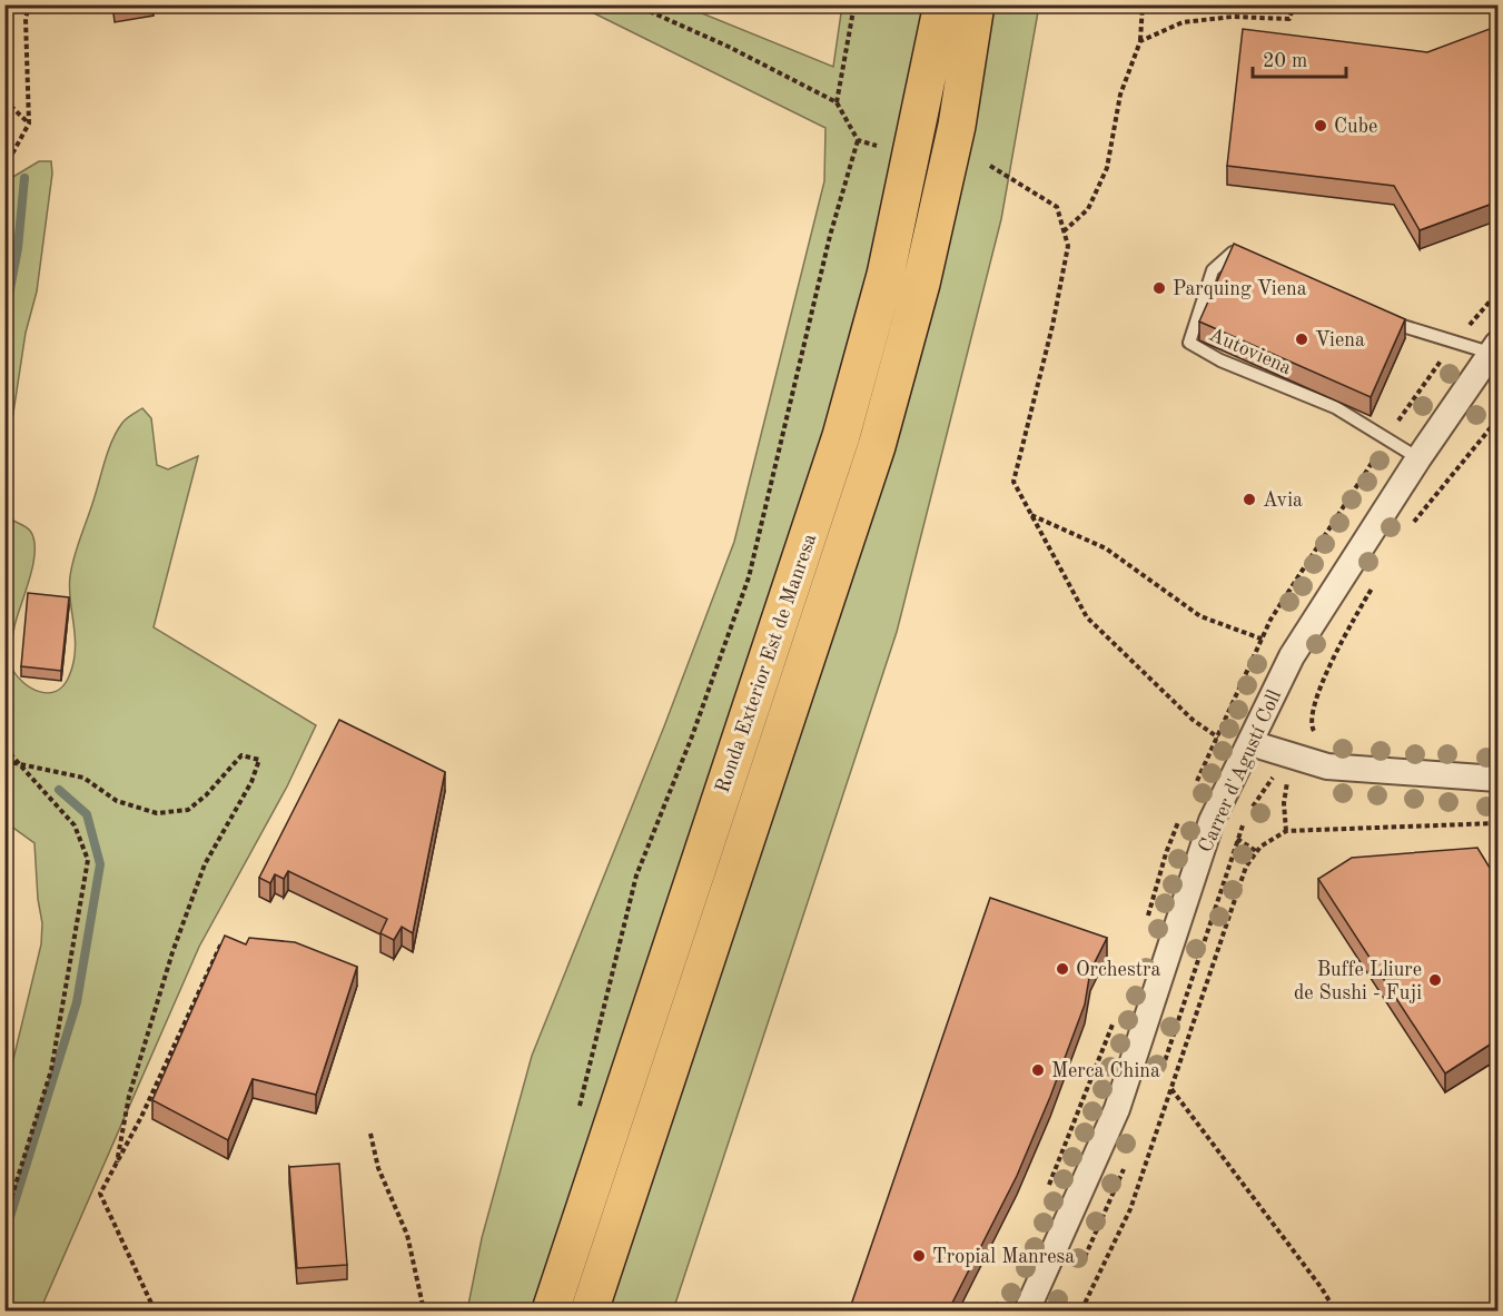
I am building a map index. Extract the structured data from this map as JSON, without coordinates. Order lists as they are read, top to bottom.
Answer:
{
  "streets": {
    "highway": ["Ronda Exterior Est de Manresa"],
    "street": ["Carrer d'Agustí Coll"],
    "lane": ["Autoviena"]
  },
  "crossings": [
    ["Autoviena", "Carrer d'Agustí Coll"]
  ],
  "places": [
    "Cube",
    "Parquing Viena",
    "Viena",
    "Avia",
    "Orchestra",
    "Buffe Lliure de Sushi - Fuji",
    "Merca China",
    "Tropial Manresa"
  ],
  "scale_bar": "20 m"
}
